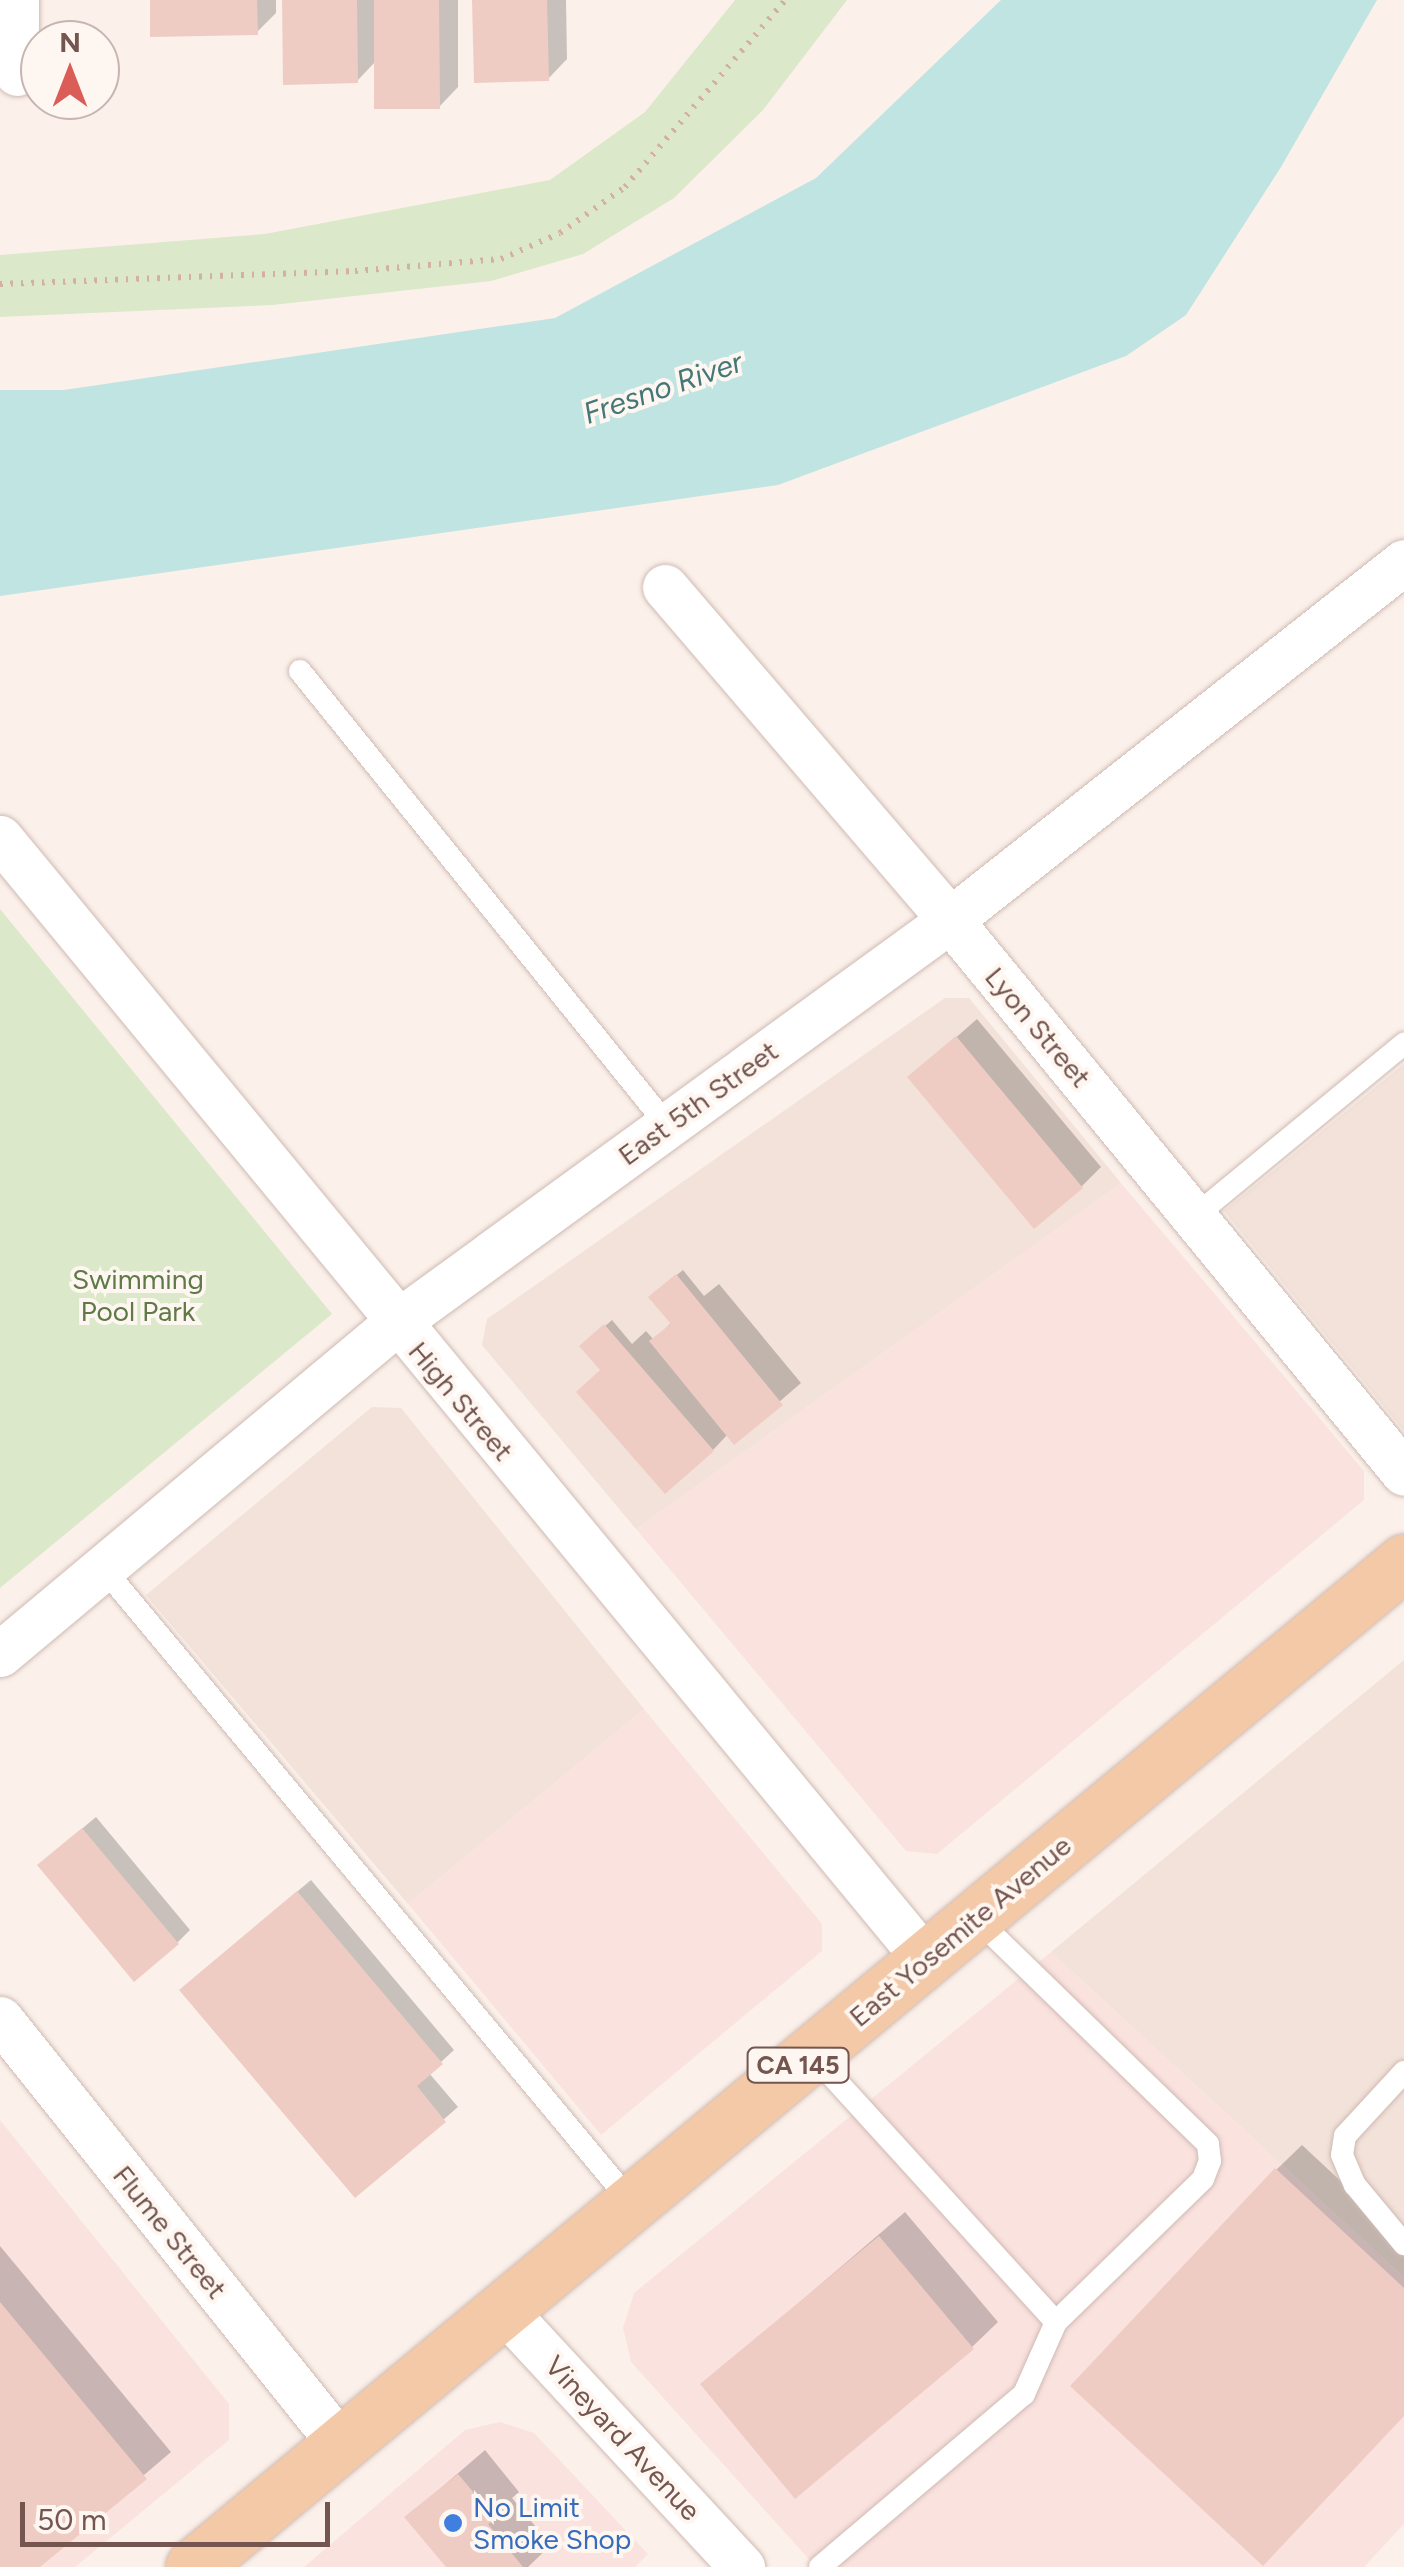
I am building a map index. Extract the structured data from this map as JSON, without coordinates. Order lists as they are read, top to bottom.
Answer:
{
  "streets": {
    "main road": ["East Yosemite Avenue", "CA 145"],
    "street": [
      "Lyon Street",
      "East 5th Street",
      "High Street",
      "Flume Street",
      "Vineyard Avenue"
    ]
  },
  "crossings": [
    ["Lyon Street", "East 5th Street"],
    ["East 5th Street", "High Street"],
    ["High Street", "East Yosemite Avenue"],
    ["East Yosemite Avenue", "Flume Street"],
    ["East Yosemite Avenue", "Vineyard Avenue"]
  ],
  "water": ["Fresno River"],
  "parks": ["Swimming Pool Park"],
  "places": ["No Limit Smoke Shop"],
  "scale_bar": "50 m",
  "north": "top"
}
